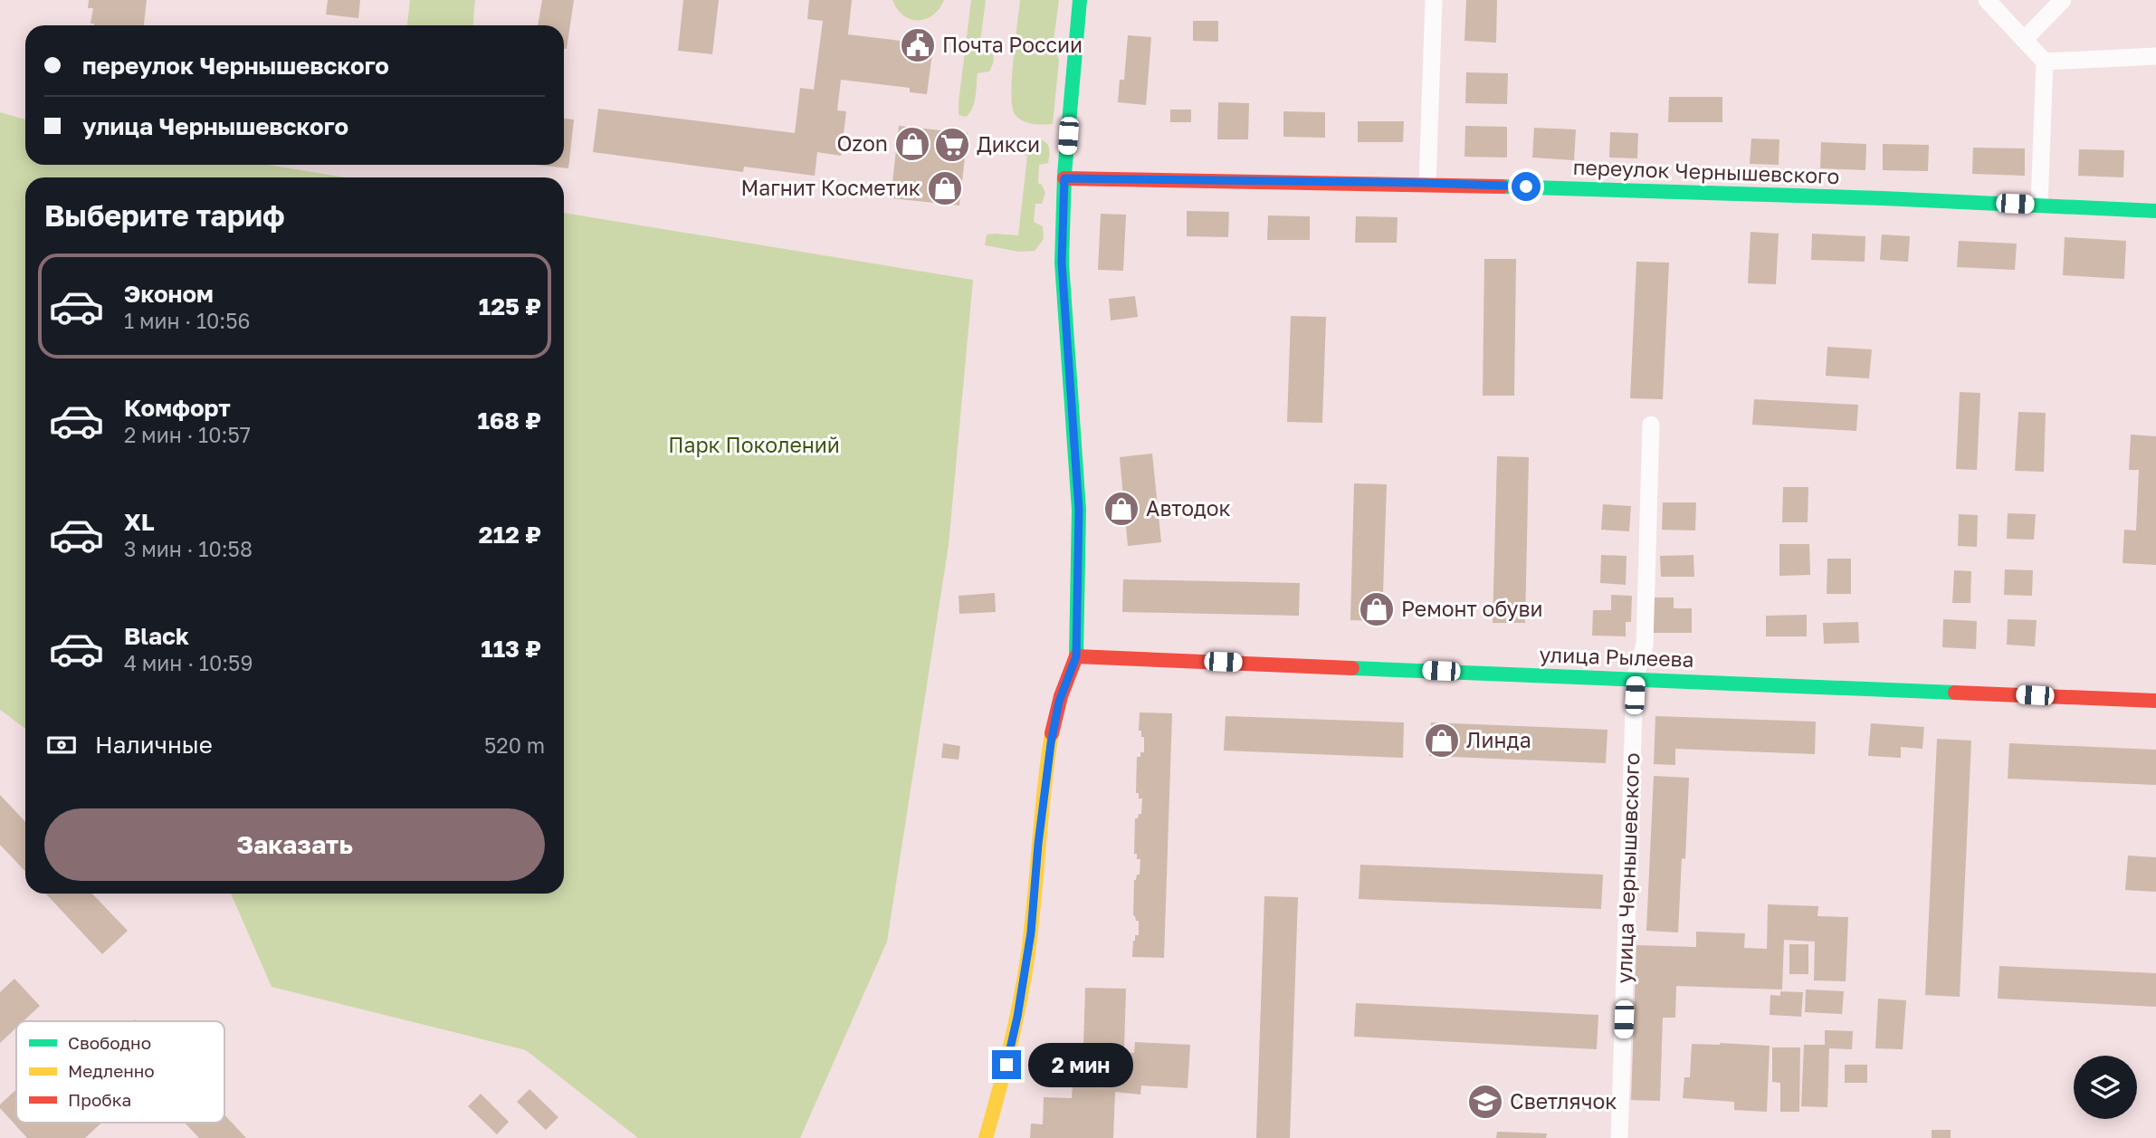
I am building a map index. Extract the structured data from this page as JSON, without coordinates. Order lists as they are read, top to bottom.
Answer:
{
  "streets": {
    "street": ["переулок Чернышевского", "улица Рылеева", "улица Чернышевского"]
  },
  "crossings": [
    ["улица Рылеева", "улица Чернышевского"]
  ],
  "parks": ["Парк Поколений"],
  "places": {
    "public building": ["Почта России"],
    "shop": [
      "Ozon",
      "Магнит Косметик",
      "Автодок",
      "Ремонт обуви",
      "Линда"
    ],
    "supermarket": ["Дикси"],
    "school or university": ["Светлячок"]
  },
  "legend": ["Свободно", "Медленно", "Пробка"],
  "page": {
    "banner": ["переулок Чернышевского", "улица Чернышевского"],
    "heading": "Выберите тариф",
    "list": [
      {
        "name": "Эконом",
        "note": "1 мин · 10:56",
        "value": "125 ₽"
      },
      {
        "name": "Комфорт",
        "note": "2 мин · 10:57",
        "value": "168 ₽"
      },
      {
        "name": "XL",
        "note": "3 мин · 10:58",
        "value": "212 ₽"
      },
      {
        "name": "Black",
        "note": "4 мин · 10:59",
        "value": "113 ₽"
      }
    ],
    "pay": ["Наличные", "520 m"],
    "buttons": "Заказать",
    "bubble": "2 мин"
  }
}
